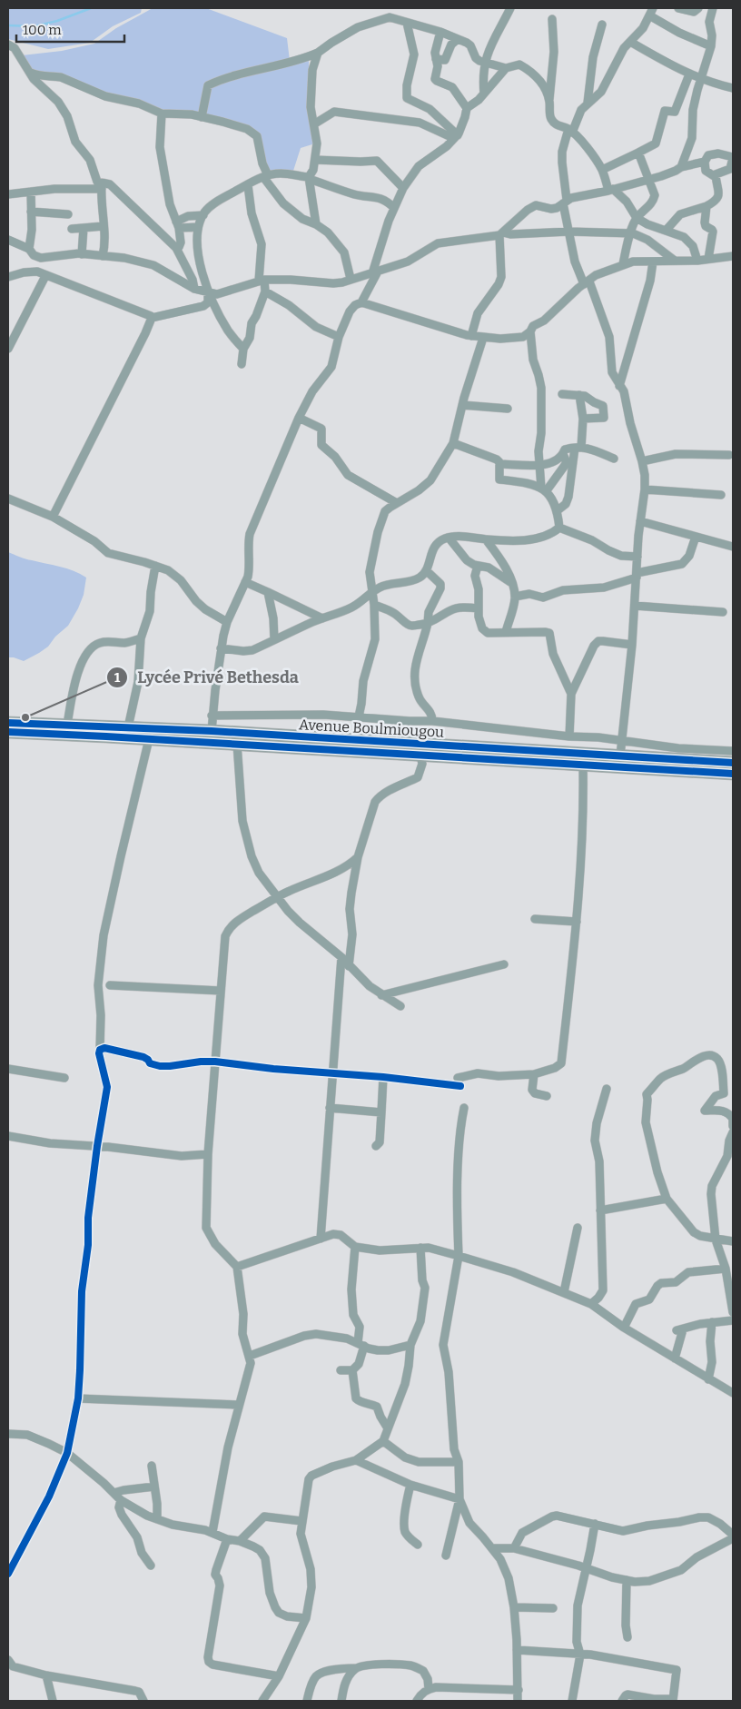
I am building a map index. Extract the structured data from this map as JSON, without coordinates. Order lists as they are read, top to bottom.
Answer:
{
  "streets": {
    "highway": ["Avenue Boulmiougou"]
  },
  "places": ["Lycée Privé Bethesda"],
  "scale_bar": "100 m"
}
